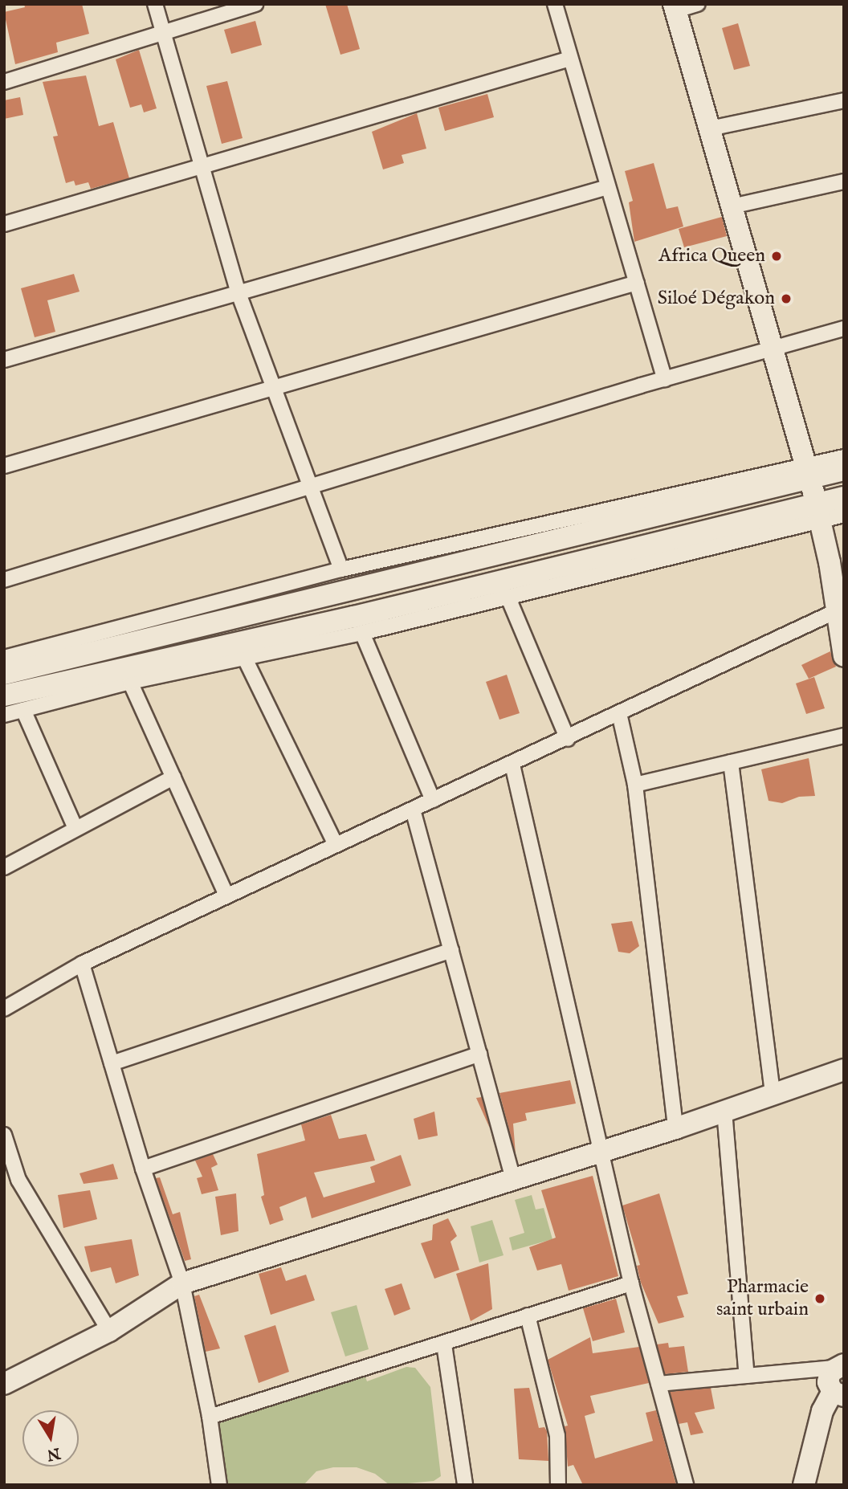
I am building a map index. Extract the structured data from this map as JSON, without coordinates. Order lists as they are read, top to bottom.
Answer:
{
  "places": ["Africa Queen", "Siloé Dégakon", "Pharmacie saint urbain"],
  "north": "bottom"
}
